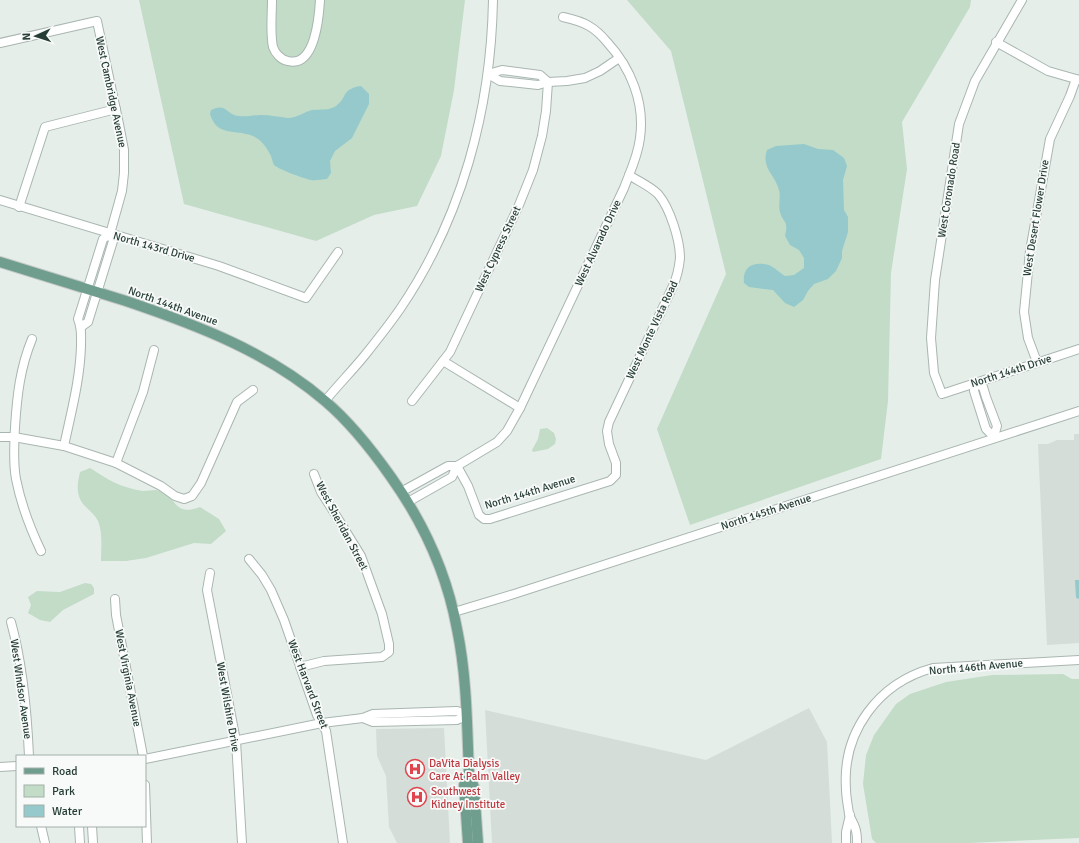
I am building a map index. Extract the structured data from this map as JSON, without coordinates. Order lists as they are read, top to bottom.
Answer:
{
  "streets": {
    "main road": ["North 144th Avenue"],
    "street": [
      "West Cambridge Avenue",
      "West Coronado Road",
      "West Desert Flower Drive",
      "West Alvarado Drive",
      "North 143rd Drive",
      "West Cypress Street",
      "West Monte Vista Road",
      "North 144th Drive",
      "North 145th Avenue",
      "West Sheridan Street",
      "North 146th Avenue",
      "West Virginia Avenue",
      "West Harvard Street",
      "West Windsor Avenue",
      "West Wilshire Drive"
    ]
  },
  "crossings": [
    ["West Cambridge Avenue", "North 143rd Drive"],
    ["West Cambridge Avenue", "North 144th Avenue"],
    ["West Coronado Road", "North 144th Drive"],
    ["West Desert Flower Drive", "North 144th Drive"],
    ["West Alvarado Drive", "North 144th Avenue"],
    ["West Alvarado Drive", "West Monte Vista Road"],
    ["North 144th Avenue", "West Monte Vista Road"],
    ["North 144th Avenue", "North 145th Avenue"],
    ["West Sheridan Street", "West Harvard Street"]
  ],
  "places": {
    "hospital": ["DaVita Dialysis Care At Palm Valley", "Southwest Kidney Institute"]
  },
  "legend": ["Road", "Park", "Water"],
  "north": "left"
}
